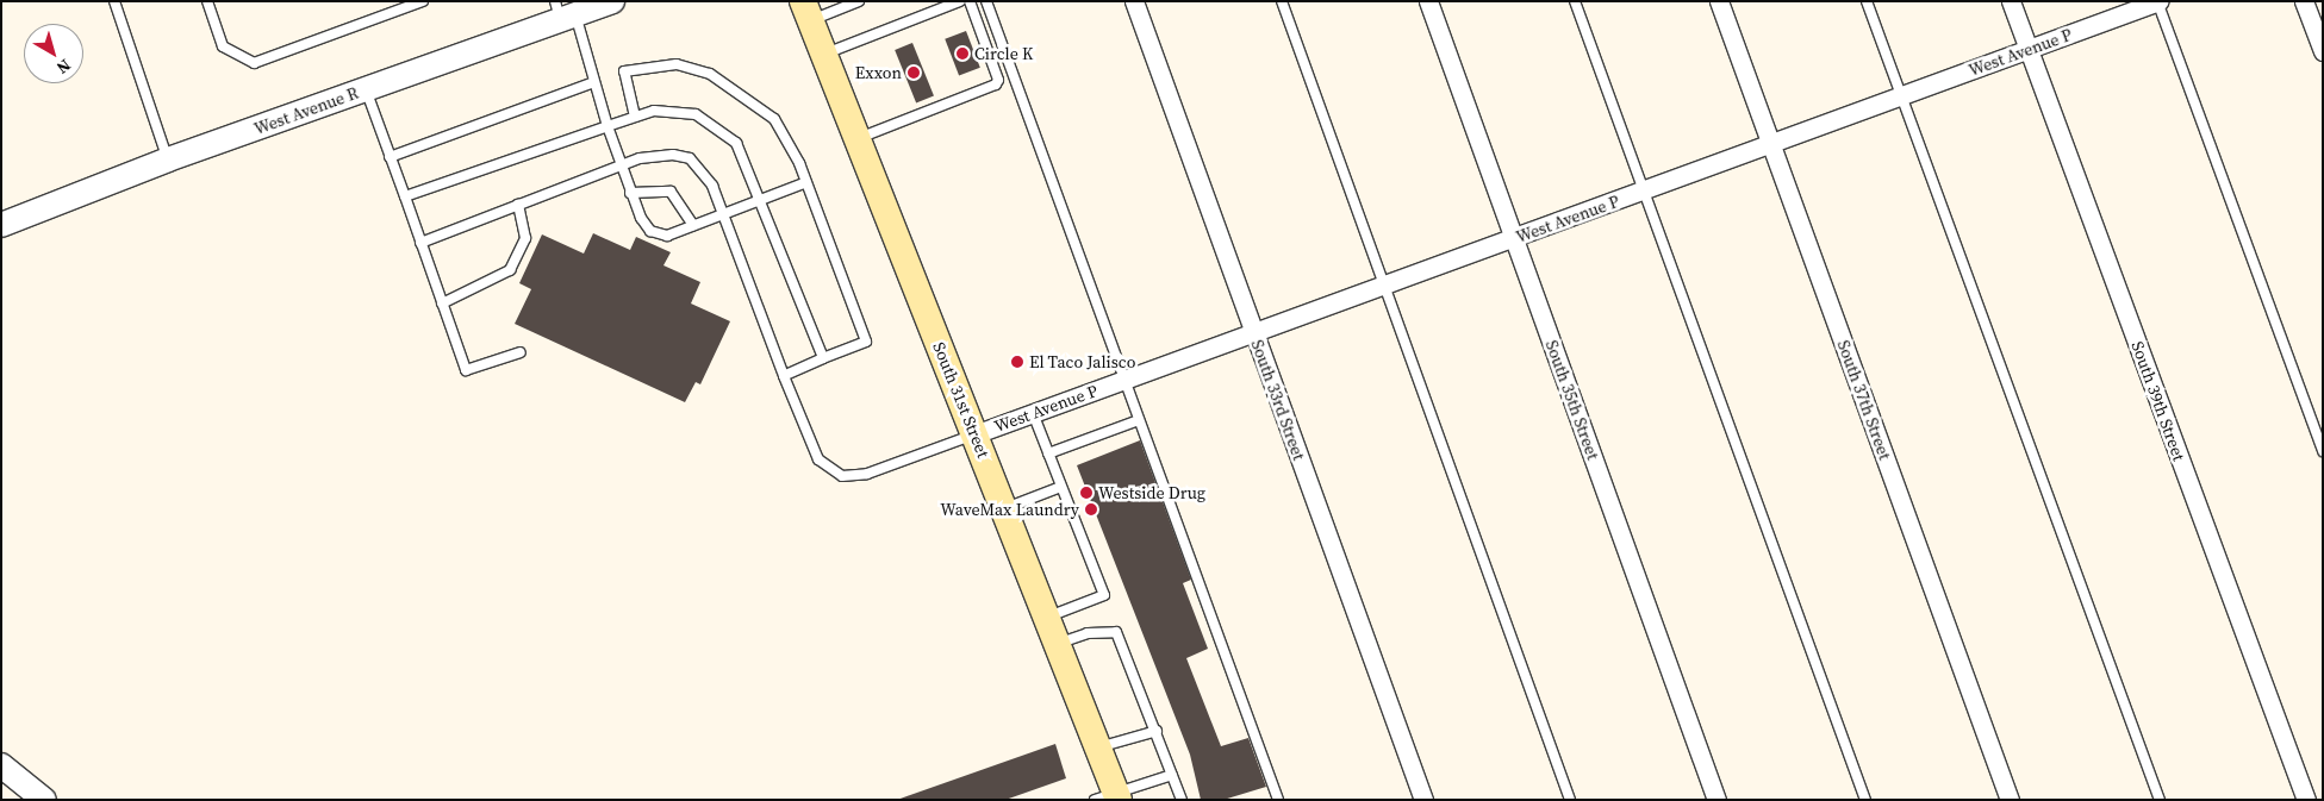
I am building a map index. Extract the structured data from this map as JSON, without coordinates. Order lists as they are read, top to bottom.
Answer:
{
  "streets": {
    "main road": ["South 31st Street"],
    "street": [
      "West Avenue P",
      "West Avenue R",
      "South 33rd Street",
      "South 35th Street",
      "South 37th Street",
      "South 39th Street"
    ]
  },
  "crossings": [
    ["West Avenue P", "South 31st Street"],
    ["West Avenue P", "South 33rd Street"],
    ["West Avenue P", "South 35th Street"],
    ["West Avenue P", "South 37th Street"],
    ["West Avenue P", "South 39th Street"]
  ],
  "places": [
    "Circle K",
    "Exxon",
    "El Taco Jalisco",
    "Westside Drug",
    "WaveMax Laundry"
  ],
  "north": "bottom right"
}
